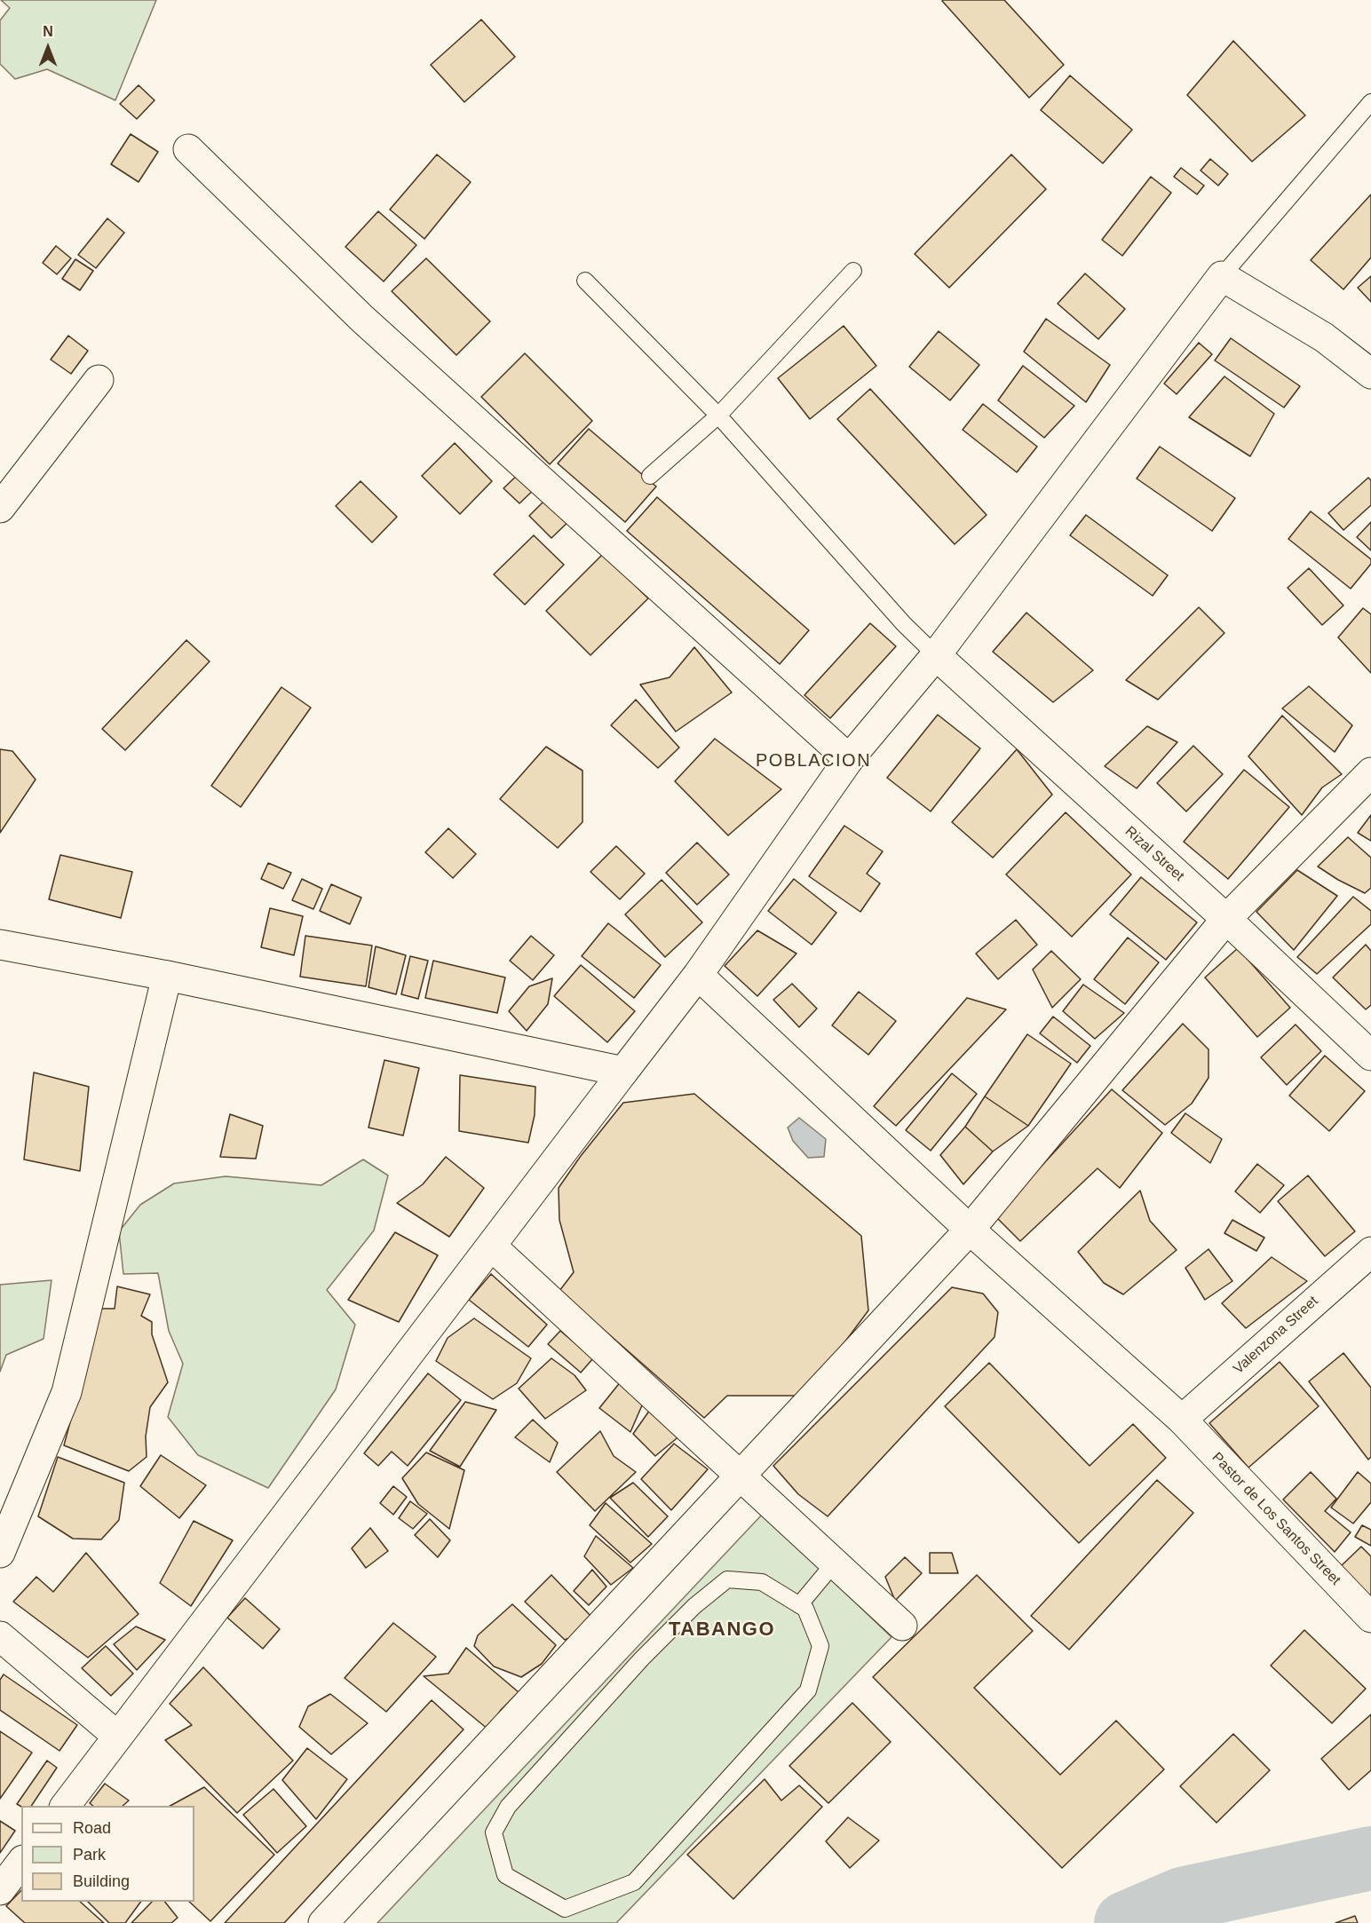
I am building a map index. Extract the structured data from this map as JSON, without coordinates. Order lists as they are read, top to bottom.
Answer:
{
  "streets": {
    "street": ["Rizal Street", "Valenzona Street", "Pastor de Los Santos Street"]
  },
  "crossings": [
    ["Valenzona Street", "Pastor de Los Santos Street"]
  ],
  "districts": ["POBLACION", "TABANGO"],
  "legend": ["Road", "Park", "Building"],
  "north": "top"
}
